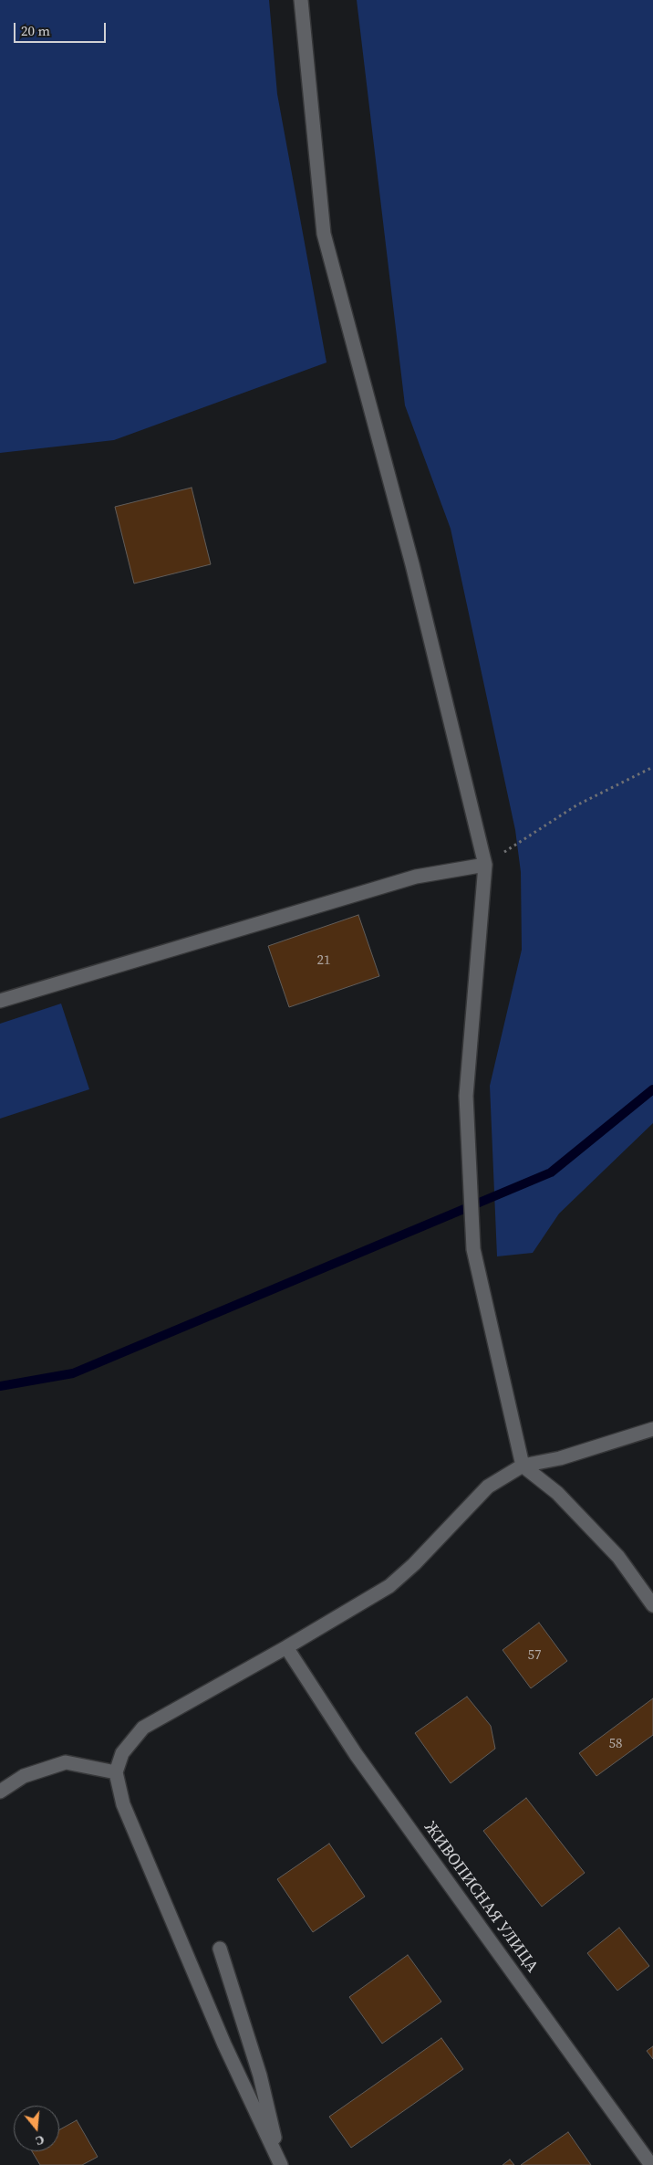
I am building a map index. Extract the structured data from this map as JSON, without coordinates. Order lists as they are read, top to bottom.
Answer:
{
  "streets": {
    "street": ["ЖИВОПИСНАЯ УЛИЦА"]
  },
  "house_numbers": ["21", "57", "58"],
  "scale_bar": "20 m",
  "north": "bottom"
}
